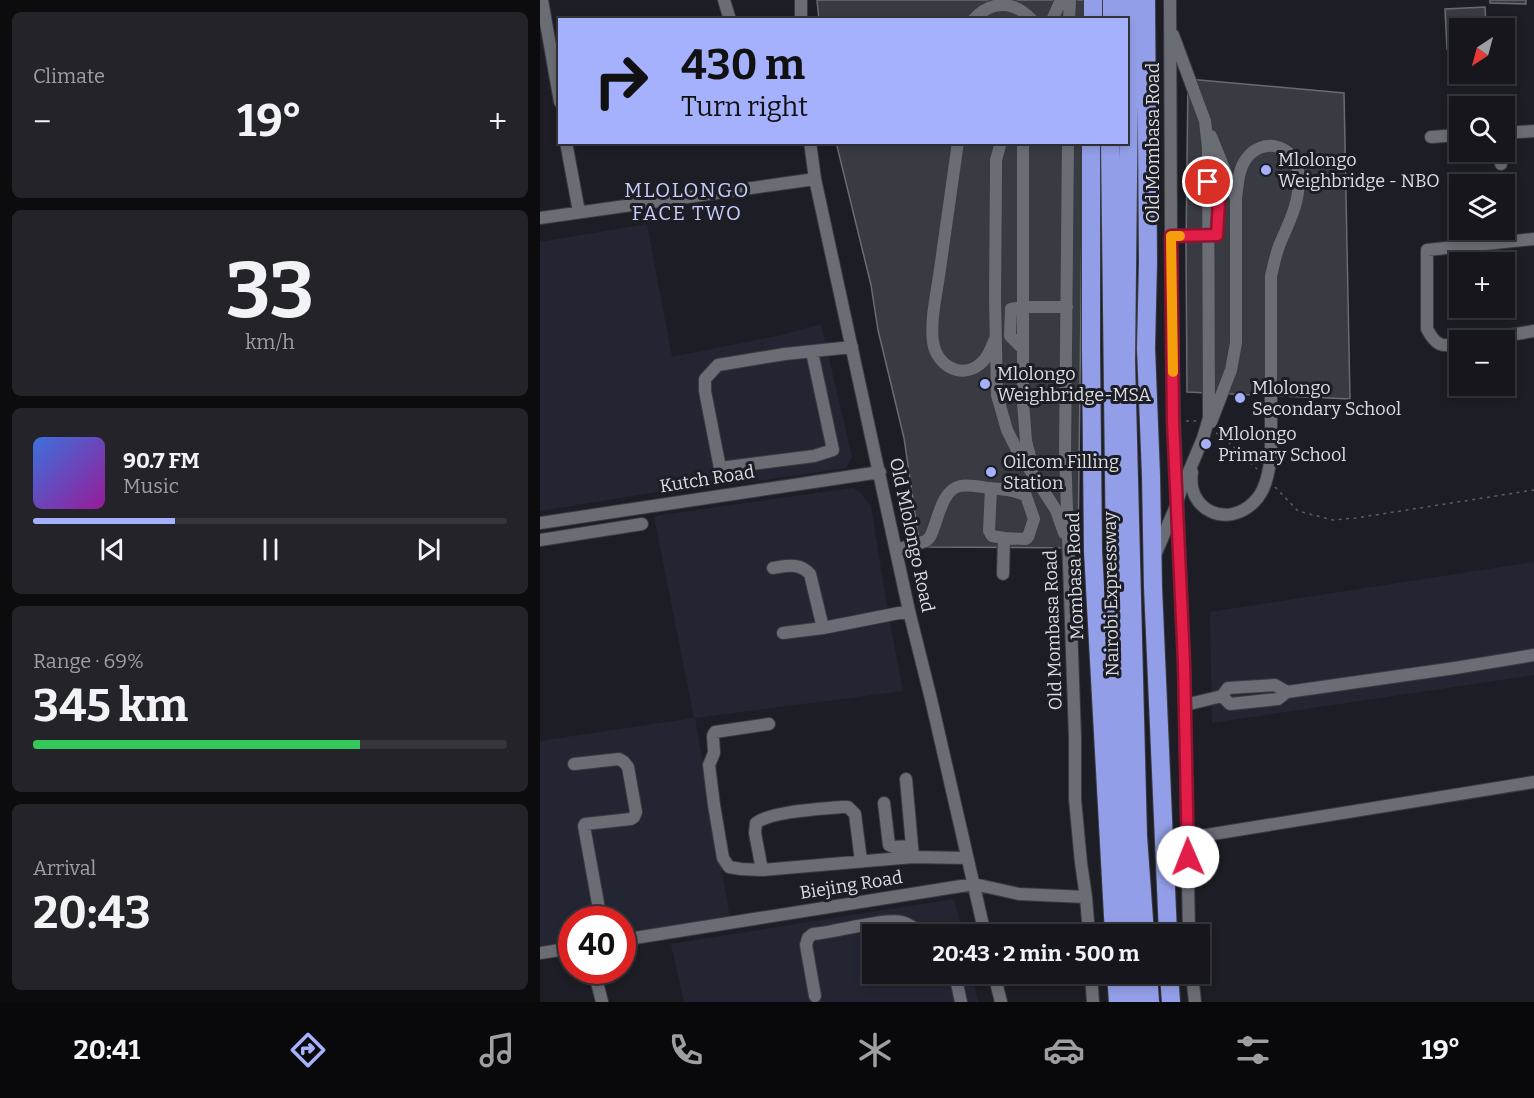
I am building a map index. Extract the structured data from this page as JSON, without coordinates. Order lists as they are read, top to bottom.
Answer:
{
  "streets": {
    "highway": ["Mombasa Road", "Nairobi Expressway"],
    "street": [
      "Old Mombasa Road",
      "Kutch Road",
      "Old Mlolongo Road",
      "Biejing Road"
    ]
  },
  "crossings": [
    ["Old Mombasa Road", "Biejing Road"],
    ["Kutch Road", "Old Mlolongo Road"],
    ["Old Mlolongo Road", "Biejing Road"]
  ],
  "districts": ["MLOLONGO FACE TWO"],
  "places": [
    "Mlolongo Weighbridge - NBO",
    "Mlolongo Weighbridge-MSA",
    "Mlolongo Secondary School",
    "Mlolongo Primary School",
    "Oilcom Filling Station"
  ],
  "north": "bottom left",
  "page": {
    "tile": [
      "Climate",
      ["33", "km/h"],
      ["Range · 69%", "345 km"],
      ["Arrival", "20:43"]
    ],
    "map_buttons": ["+", "−"],
    "turn": ["430 m", "Turn right"],
    "heat": ["−", "19°", "+"],
    "song": ["90.7 FM", "Music"],
    "limit": "40",
    "trip": "20:43 · 2 min · 500 m",
    "tabs": ["20:41", "19°"]
  }
}
